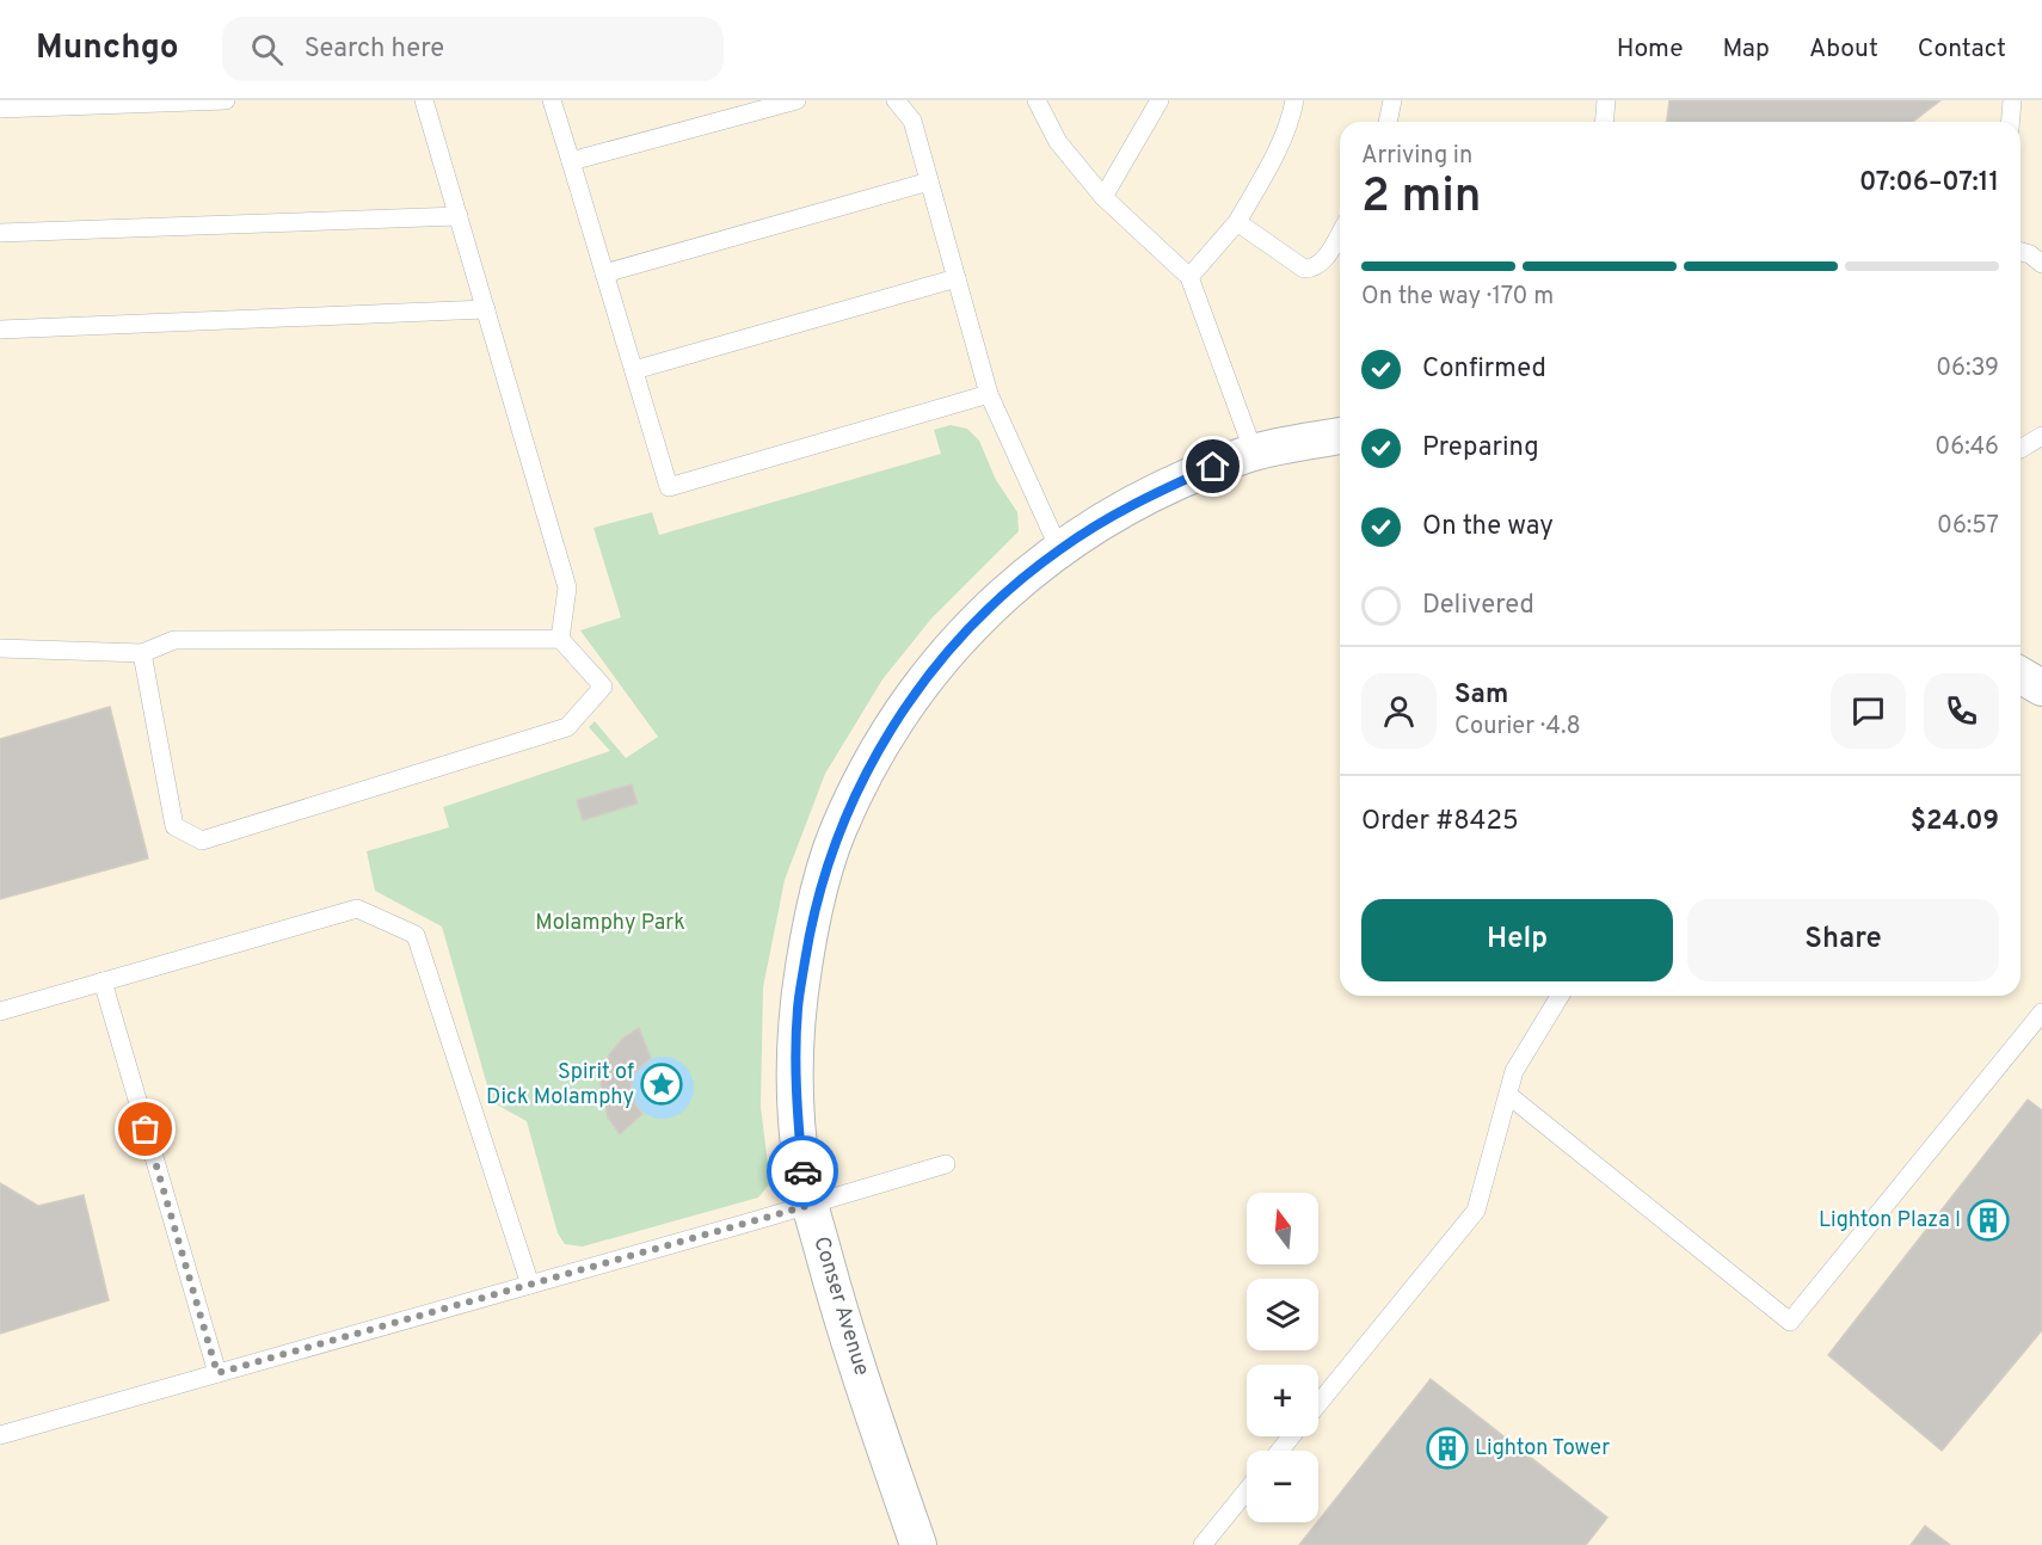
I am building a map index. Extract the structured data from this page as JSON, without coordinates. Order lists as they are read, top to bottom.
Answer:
{
  "streets": {
    "street": ["Conser Avenue"]
  },
  "parks": ["Molamphy Park"],
  "places": {
    "place": ["Spirit of Dick Molamphy"],
    "building": ["Lighton Plaza I", "Lighton Tower"]
  },
  "north": "top",
  "page": {
    "header": "Munchgo",
    "search": "Search here",
    "nav": [
      "Home",
      "Map",
      "About",
      "Contact"
    ],
    "heading": ["2 min", "Arriving in", "07:06–07:11"],
    "panel": [
      "Sam",
      "Courier · 4.8",
      "Order #8425",
      "$24.09"
    ],
    "bar": "On the way · 170 m",
    "list": [
      ["Confirmed", "06:39"],
      ["Preparing", "06:46"],
      ["On the way", "06:57"],
      "Delivered"
    ],
    "buttons": ["Help", "Share"],
    "map_buttons": ["+", "−"]
  }
}
